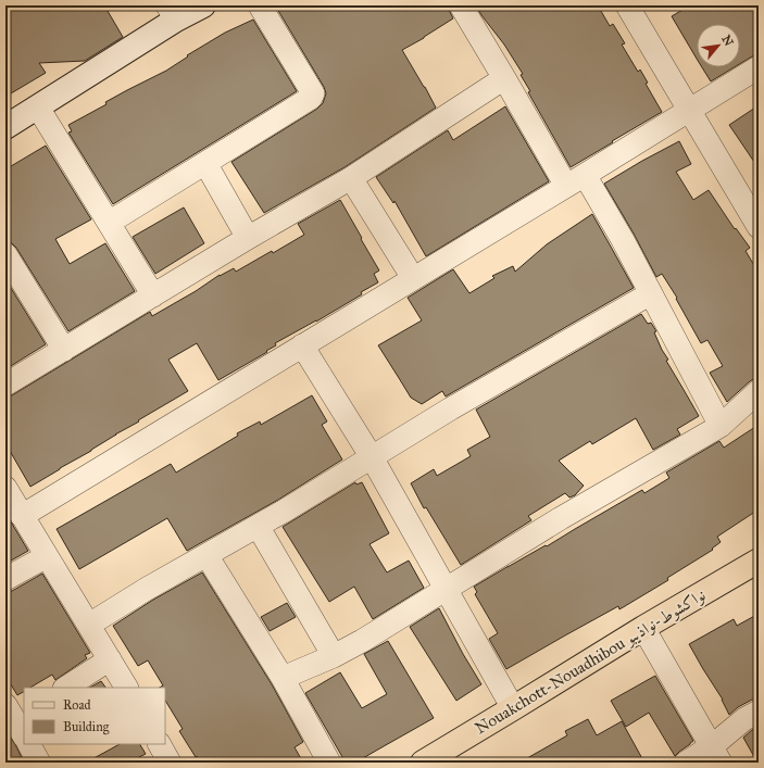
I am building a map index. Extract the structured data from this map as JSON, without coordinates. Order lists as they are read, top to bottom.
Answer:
{
  "streets": {
    "highway": ["Nouakchott-Nouadhibou نواكشوط-نواذيبو"]
  },
  "legend": ["Road", "Building"],
  "north": "top right"
}
